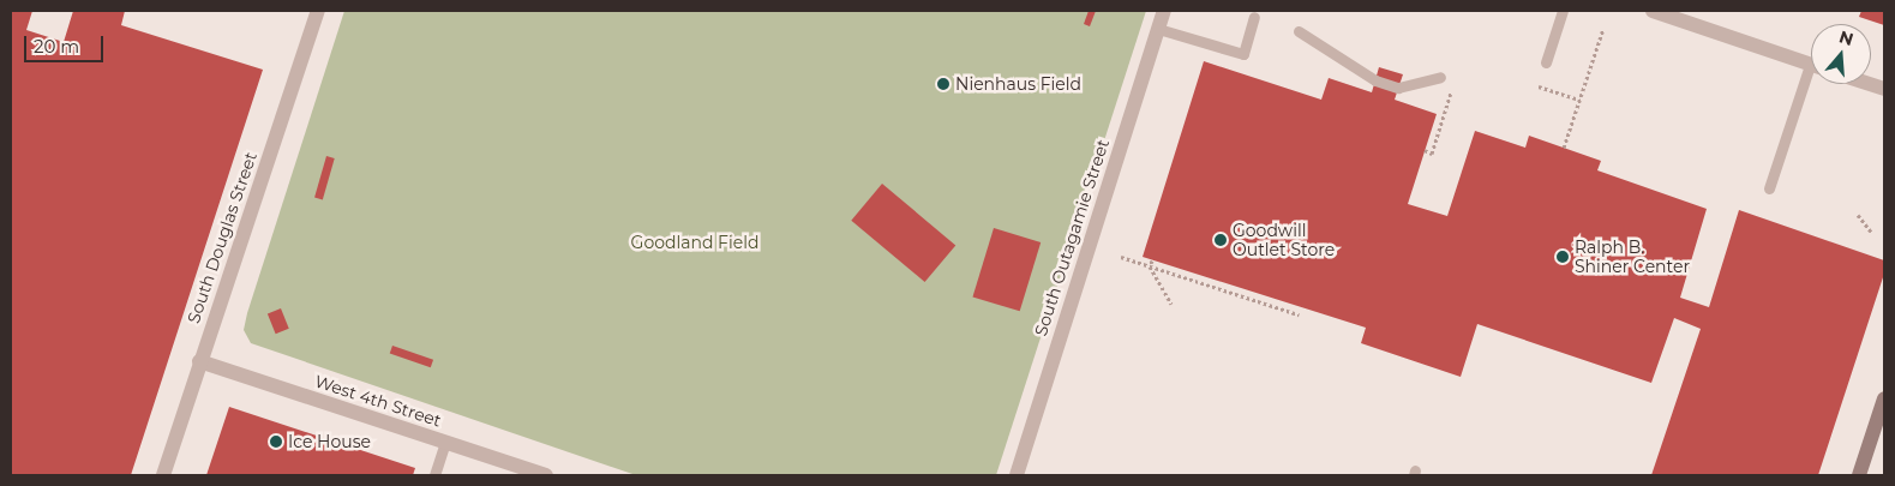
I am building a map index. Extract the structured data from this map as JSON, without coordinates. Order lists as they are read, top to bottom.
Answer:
{
  "streets": {
    "street": ["South Douglas Street", "South Outagamie Street", "West 4th Street"]
  },
  "crossings": [
    ["South Douglas Street", "West 4th Street"]
  ],
  "parks": ["Goodland Field"],
  "places": [
    "Nienhaus Field",
    "Goodwill Outlet Store",
    "Ralph B. Shiner Center",
    "Ice House"
  ],
  "scale_bar": "20 m",
  "north": "top"
}
